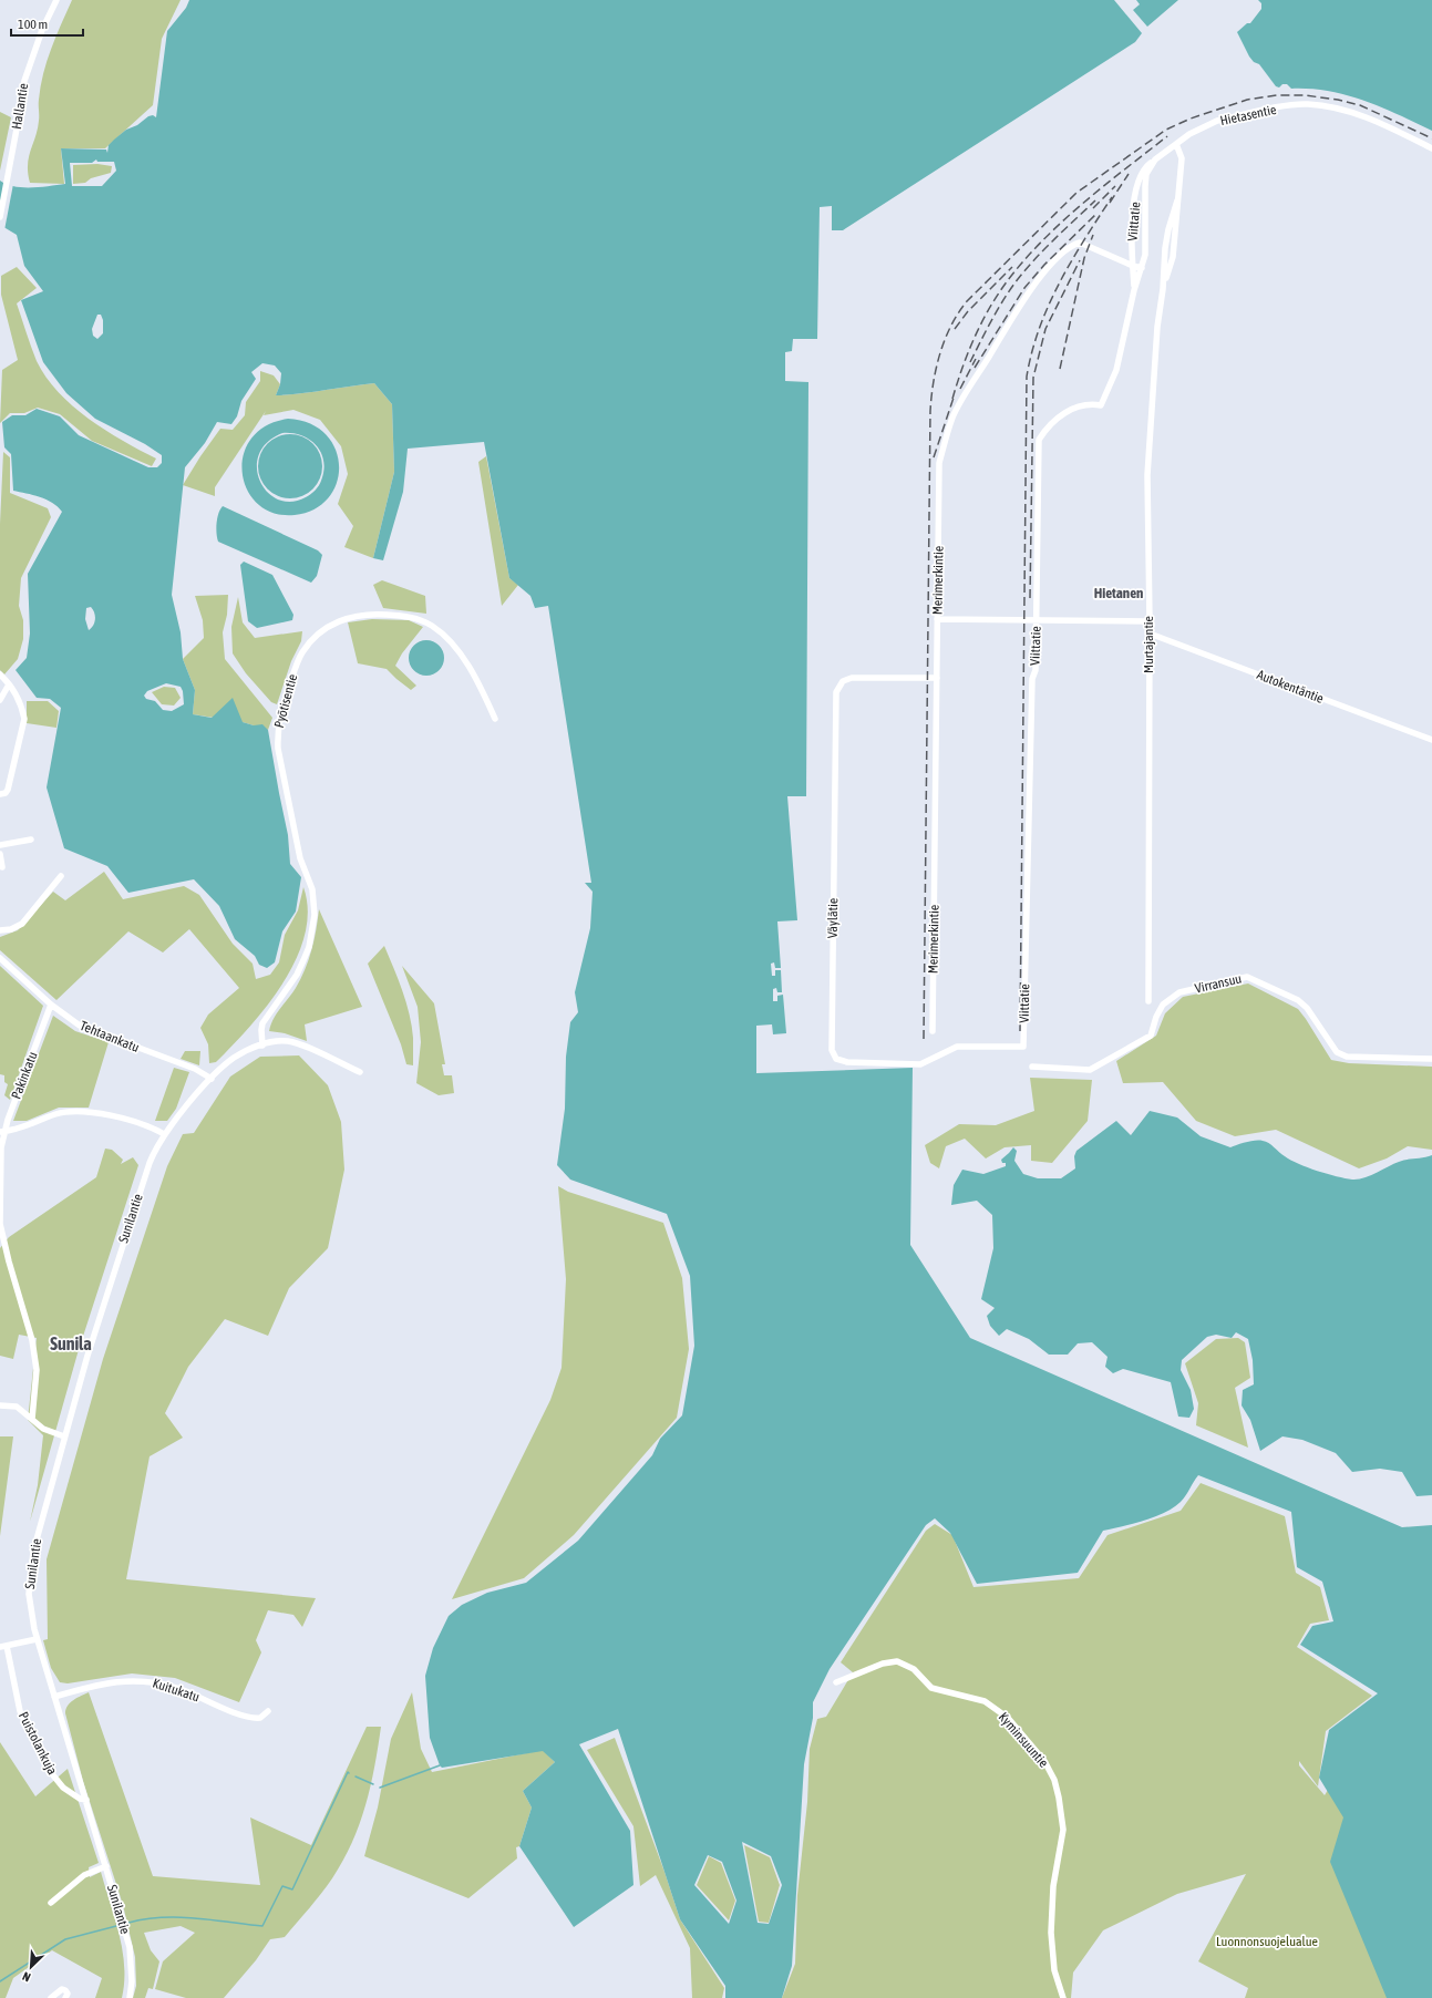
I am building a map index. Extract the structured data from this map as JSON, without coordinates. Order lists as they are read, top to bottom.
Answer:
{
  "streets": {
    "street": [
      "Hallantie",
      "Hietasentie",
      "Viittatie",
      "Merimerkintie",
      "Murtajantie",
      "Autokentäntie",
      "Pyötisentie",
      "Väylätie",
      "Virransuu",
      "Tehtaankatu",
      "Pakinkatu",
      "Sunilantie",
      "Kuitukatu",
      "Kyminsuuntie",
      "Puistolankuja"
    ]
  },
  "crossings": [
    ["Hietasentie", "Viittatie"],
    ["Viittatie", "Merimerkintie"],
    ["Viittatie", "Väylätie"],
    ["Merimerkintie", "Väylätie"],
    ["Murtajantie", "Autokentäntie"],
    ["Tehtaankatu", "Pakinkatu"],
    ["Tehtaankatu", "Sunilantie"],
    ["Sunilantie", "Kuitukatu"],
    ["Sunilantie", "Puistolankuja"]
  ],
  "districts": ["Hietanen", "Sunila"],
  "parks": ["Luonnonsuojelualue"],
  "scale_bar": "100 m",
  "north": "bottom left"
}
